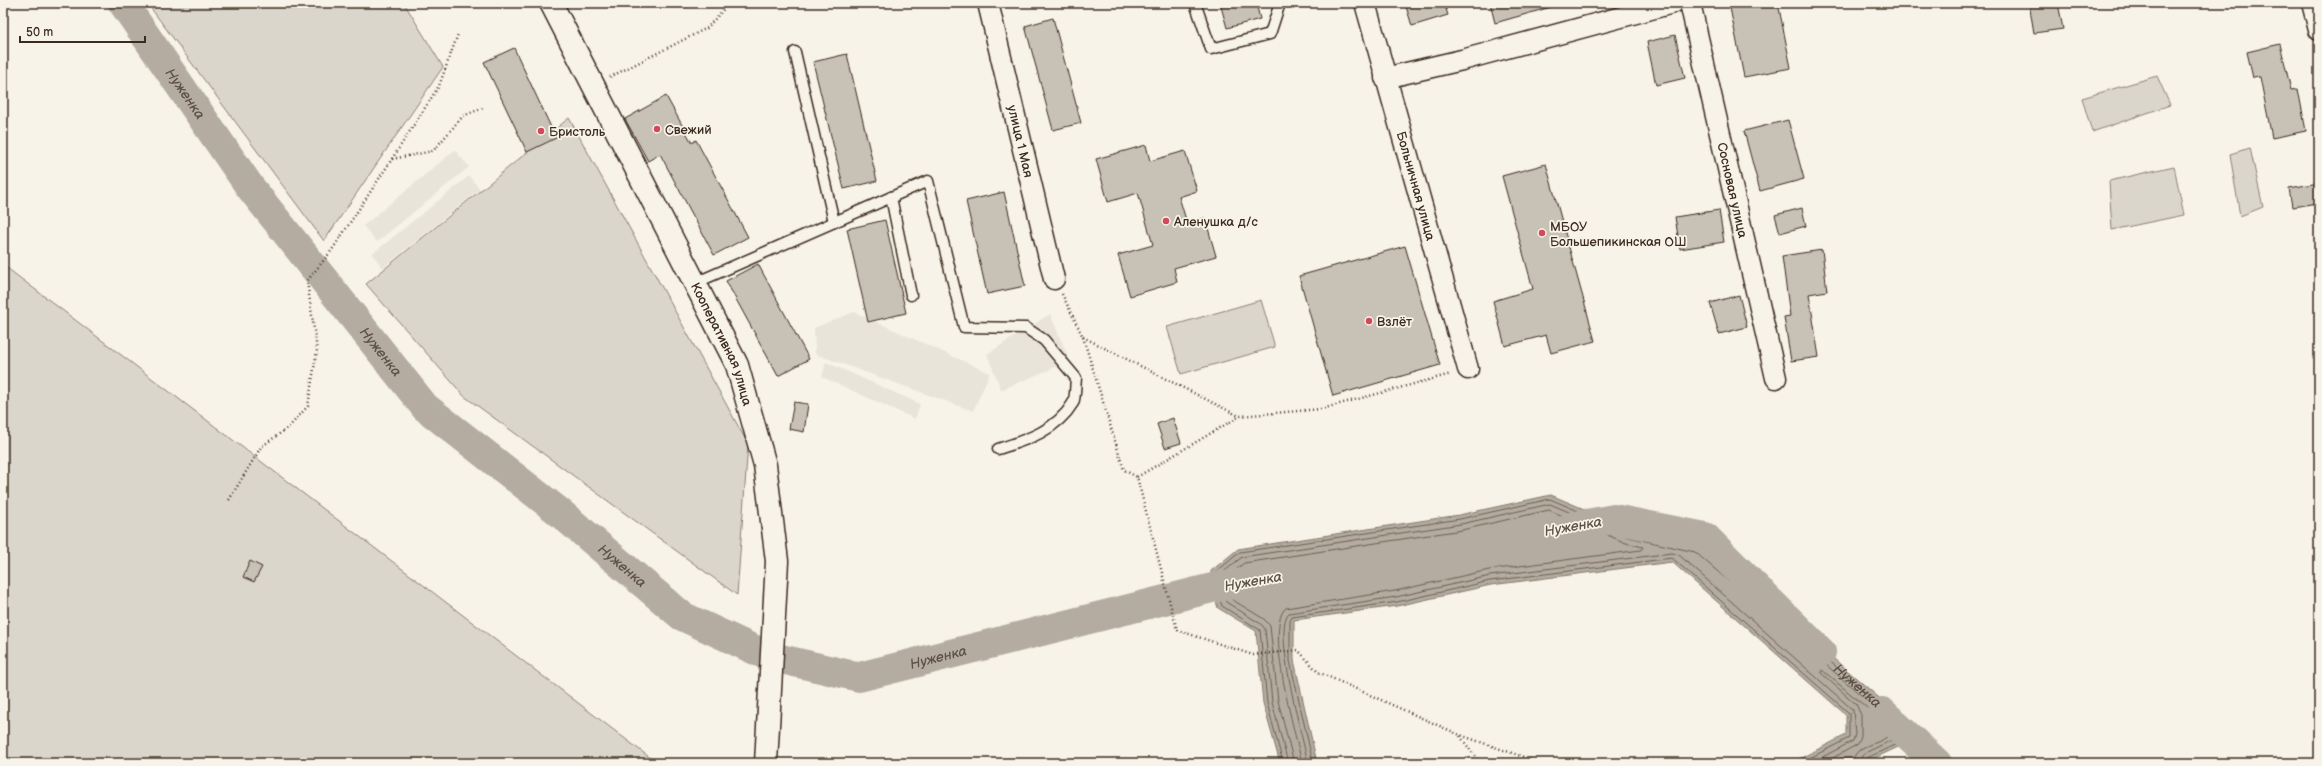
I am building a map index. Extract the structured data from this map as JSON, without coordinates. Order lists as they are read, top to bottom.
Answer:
{
  "streets": {
    "street": [
      "улица 1 Мая",
      "Больничная улица",
      "Сосновая улица",
      "Кооперативная улица"
    ]
  },
  "water": ["Нуженка"],
  "places": [
    "Свежий",
    "Бристоль",
    "Аленушка д/с",
    "МБОУ Большепикинская ОШ",
    "Взлёт"
  ],
  "scale_bar": "50 m"
}
